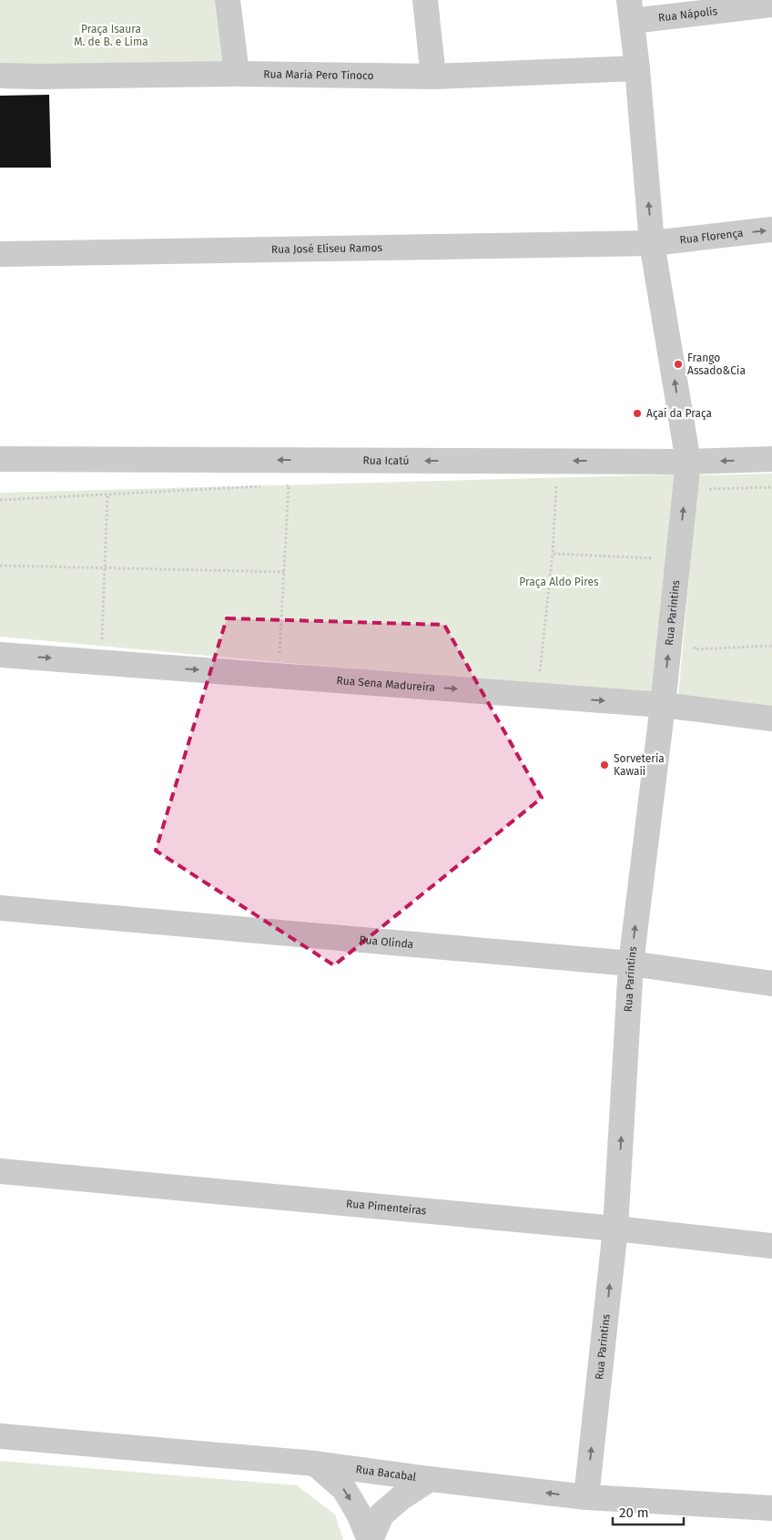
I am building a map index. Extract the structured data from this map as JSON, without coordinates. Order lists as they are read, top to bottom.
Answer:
{
  "streets": {
    "street": [
      "Rua Nápolis",
      "Rua Maria Pero Tinoco",
      "Rua Florença",
      "Rua José Eliseu Ramos",
      "Rua Icatú",
      "Rua Parintins",
      "Rua Sena Madureira",
      "Rua Olinda",
      "Rua Pimenteiras",
      "Rua Bacabal"
    ]
  },
  "crossings": [
    ["Rua Nápolis", "Rua Parintins"],
    ["Rua Maria Pero Tinoco", "Rua Parintins"],
    ["Rua Florença", "Rua José Eliseu Ramos"],
    ["Rua Florença", "Rua Parintins"],
    ["Rua José Eliseu Ramos", "Rua Parintins"],
    ["Rua Icatú", "Rua Parintins"],
    ["Rua Parintins", "Rua Sena Madureira"],
    ["Rua Parintins", "Rua Olinda"],
    ["Rua Parintins", "Rua Pimenteiras"],
    ["Rua Parintins", "Rua Bacabal"]
  ],
  "one_way": [
    "Rua Florença",
    "Rua Icatú",
    "Rua Parintins",
    "Rua Sena Madureira"
  ],
  "parks": ["Praça Isaura M. de B. e Lima", "Praça Aldo Pires"],
  "places": ["Frango Assado&Cia", "Açaí da Praça", "Sorveteria Kawaii"],
  "scale_bar": "20 m"
}
